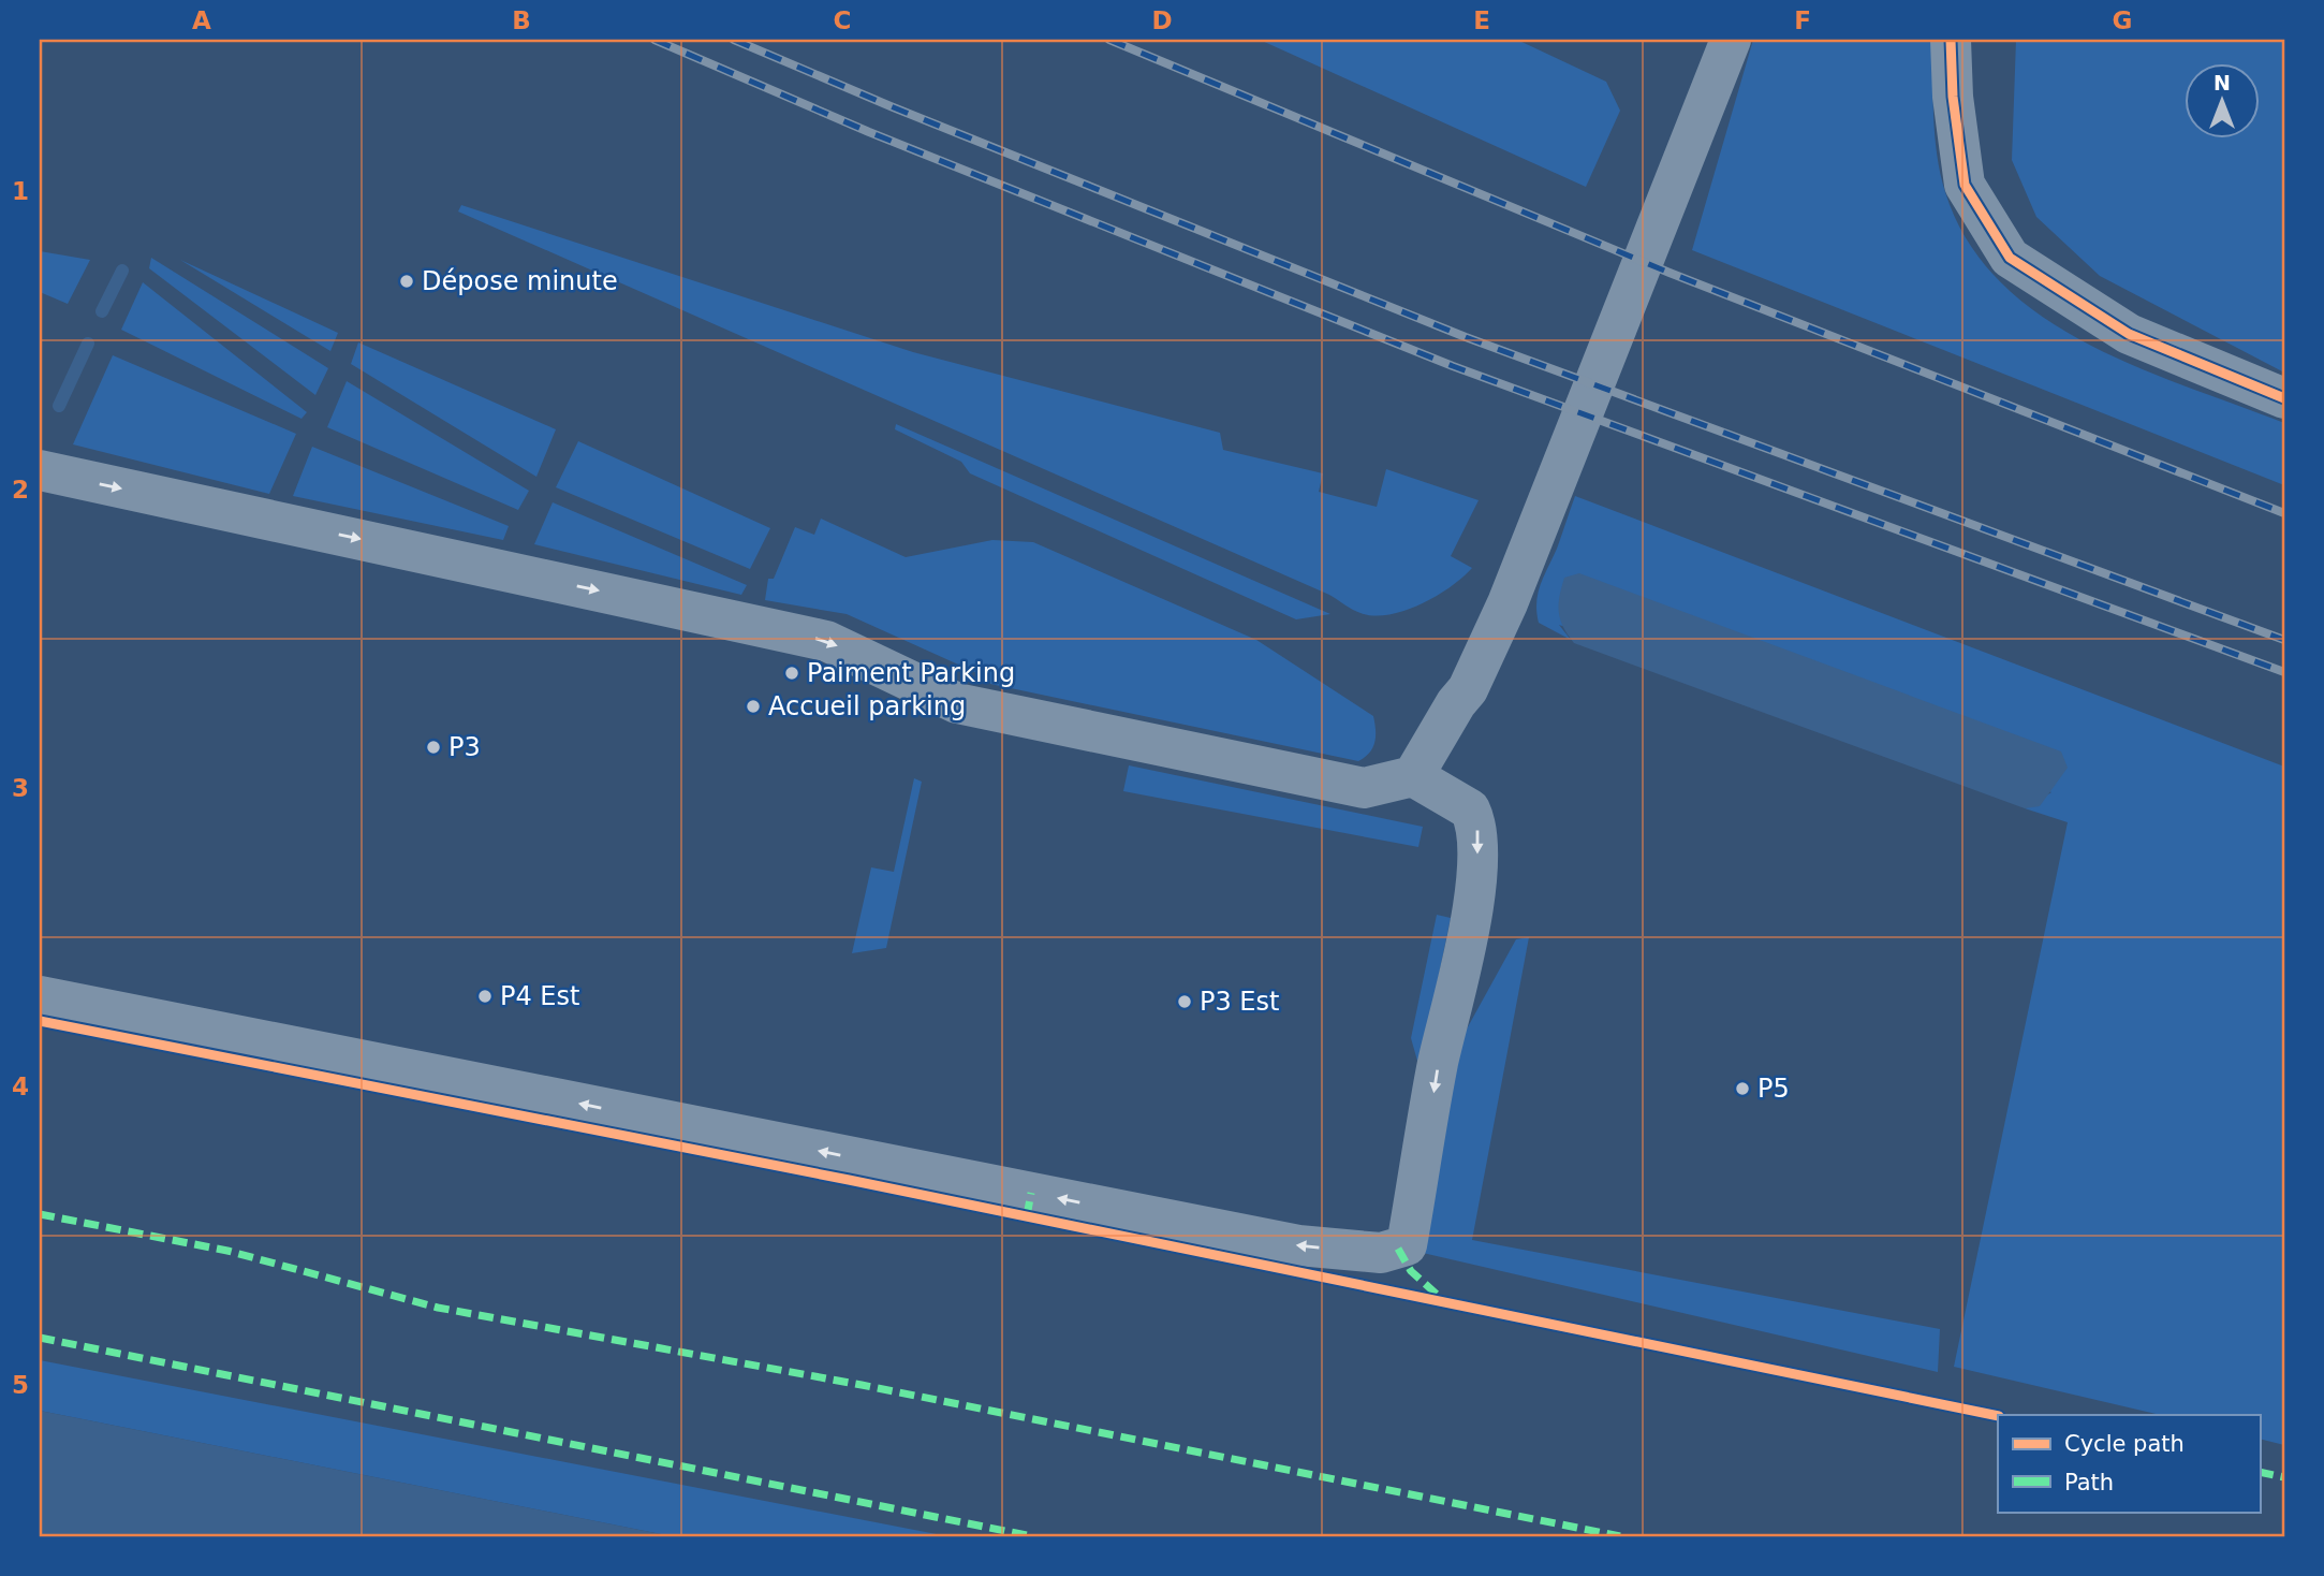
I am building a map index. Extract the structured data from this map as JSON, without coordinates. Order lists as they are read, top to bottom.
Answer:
{
  "places": [
    "Dépose minute",
    "Paiment Parking",
    "Accueil parking",
    "P3",
    "P4 Est",
    "P3 Est",
    "P5"
  ],
  "legend": ["Cycle path", "Path"],
  "north": "top",
  "grid": {
    "columns": [
      "A",
      "B",
      "C",
      "D",
      "E",
      "F",
      "G"
    ],
    "rows": [
      "1",
      "2",
      "3",
      "4",
      "5"
    ]
  }
}
